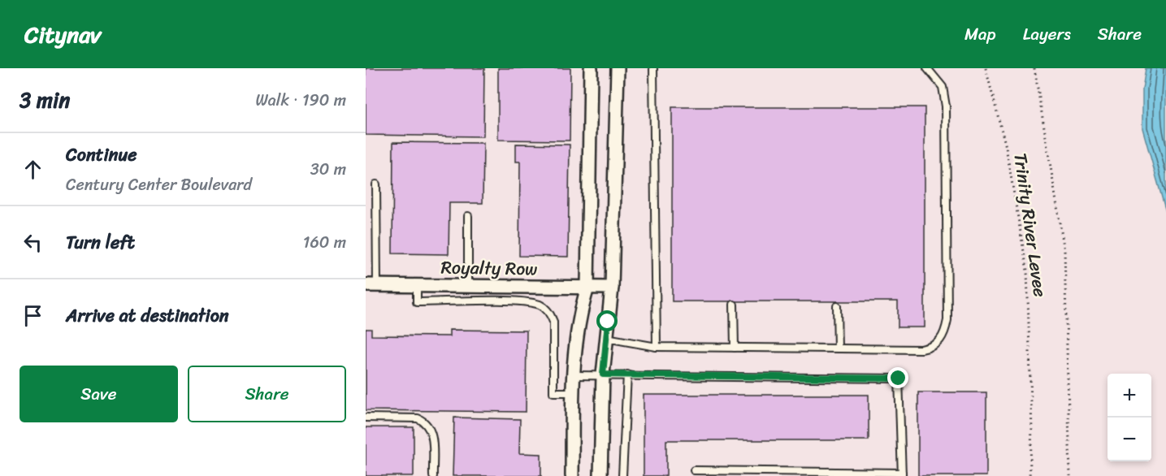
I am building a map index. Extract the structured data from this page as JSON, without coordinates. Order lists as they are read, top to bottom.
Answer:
{
  "streets": {
    "street": ["Royalty Row"],
    "path": ["Trinity River Levee"]
  },
  "page": {
    "header": "Citynav",
    "nav": ["Map", "Layers", "Share"],
    "heading": ["3 min", "Walk · 190 m"],
    "list": [
      ["Continue", "Century Center Boulevard", "30 m"],
      ["Turn left", "160 m"],
      "Arrive at destination"
    ],
    "buttons": ["Save", "Share"],
    "map_buttons": ["+", "−"]
  }
}
